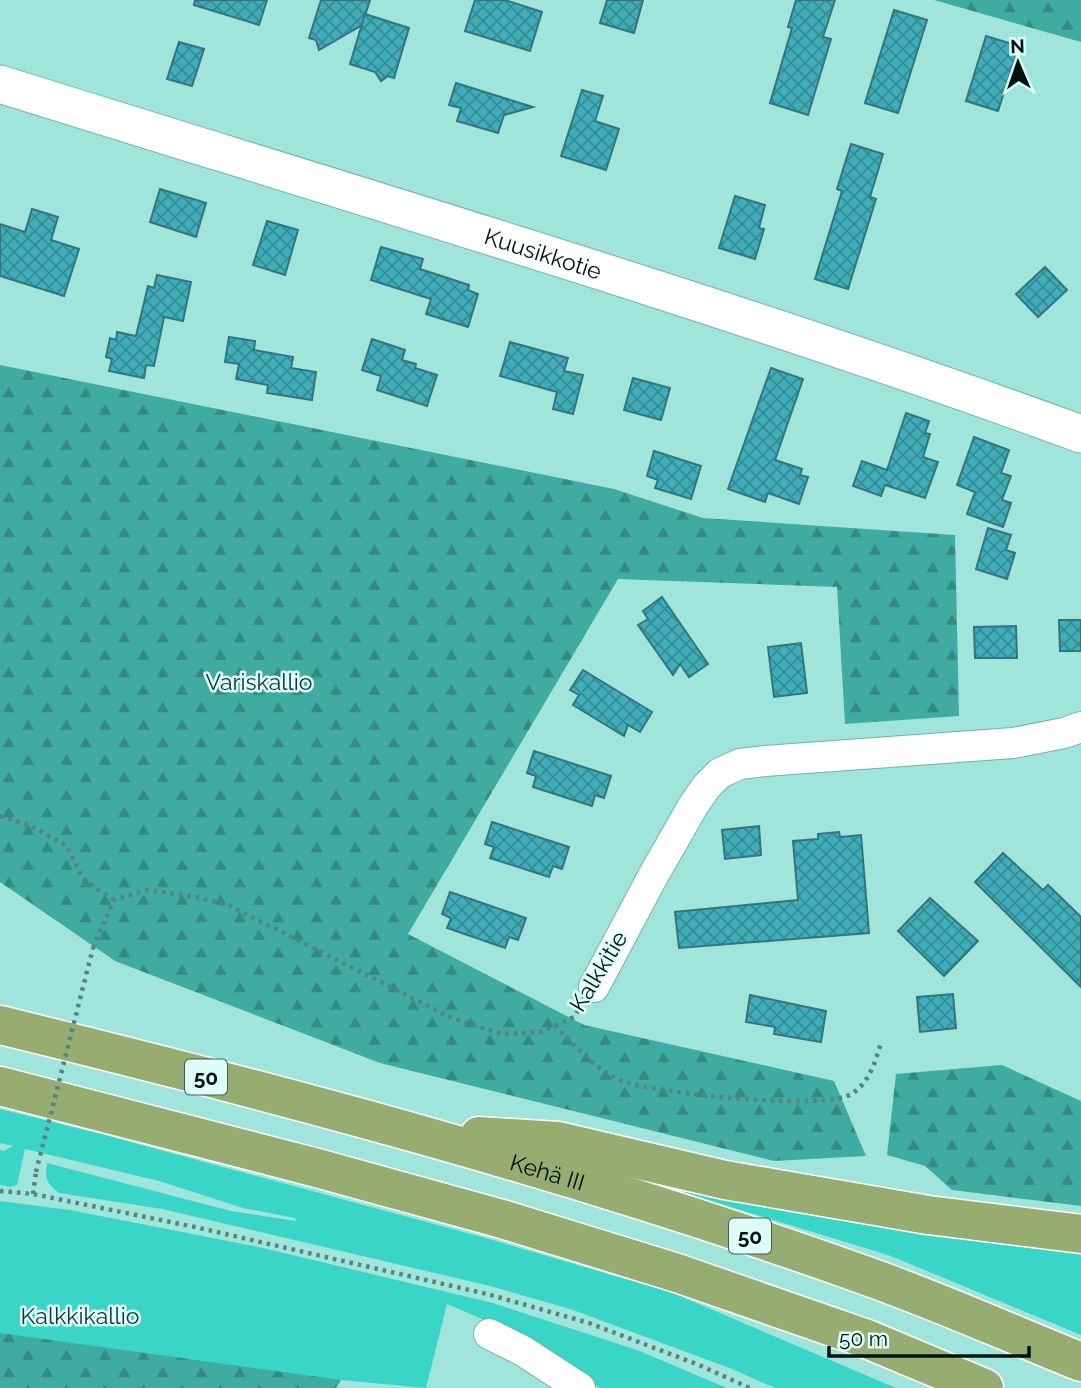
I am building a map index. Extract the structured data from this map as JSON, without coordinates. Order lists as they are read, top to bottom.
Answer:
{
  "streets": {
    "highway": ["50", "Kehä III"],
    "street": ["Kuusikkotie", "Kalkkitie"]
  },
  "parks": ["Variskallio", "Kalkkikallio"],
  "scale_bar": "50 m",
  "north": "top"
}
